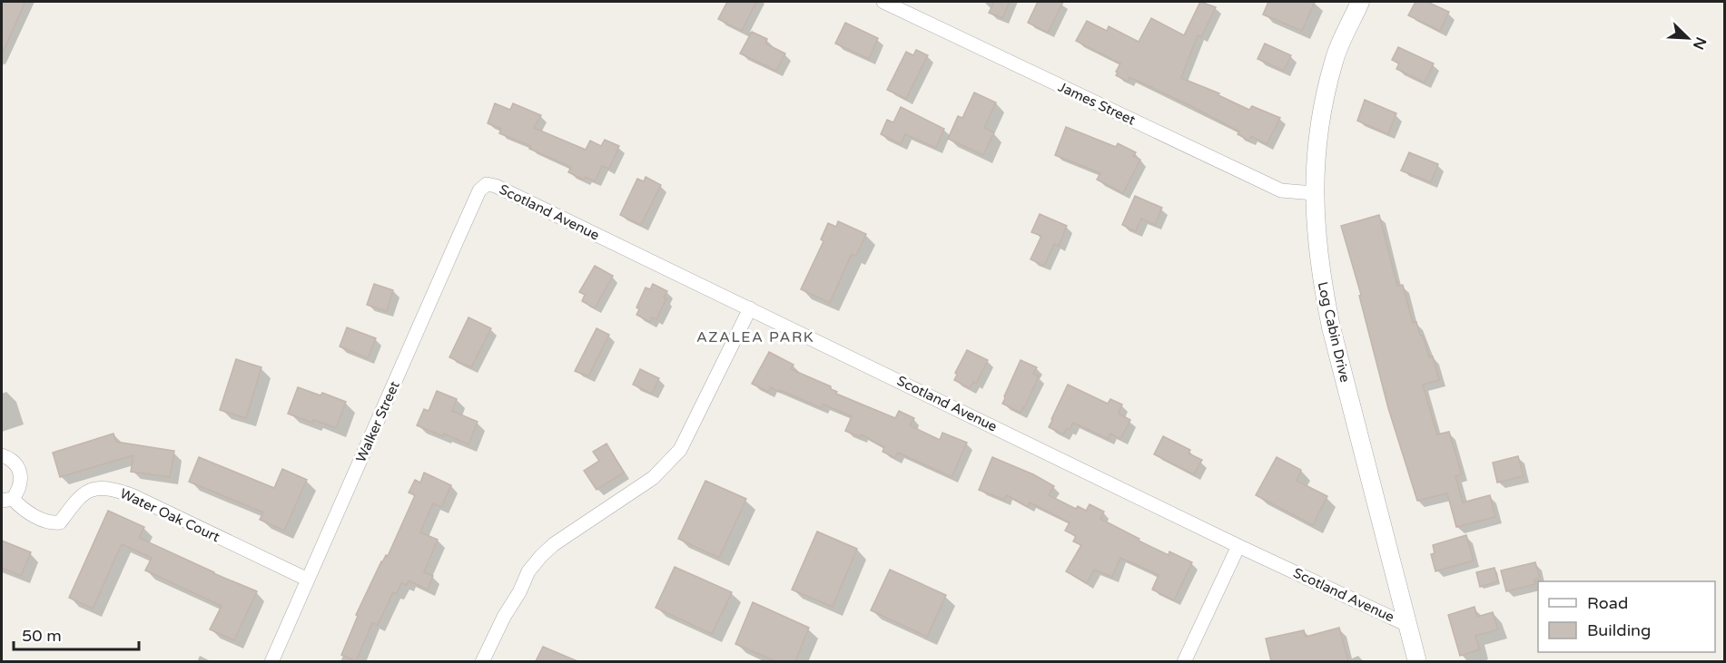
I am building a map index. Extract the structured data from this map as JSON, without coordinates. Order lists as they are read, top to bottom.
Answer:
{
  "streets": {
    "street": [
      "James Street",
      "Scotland Avenue",
      "Log Cabin Drive",
      "Walker Street",
      "Water Oak Court"
    ]
  },
  "crossings": [
    ["James Street", "Log Cabin Drive"],
    ["Scotland Avenue", "Log Cabin Drive"],
    ["Scotland Avenue", "Walker Street"],
    ["Walker Street", "Water Oak Court"]
  ],
  "districts": ["AZALEA PARK"],
  "legend": ["Road", "Building"],
  "scale_bar": "50 m",
  "north": "bottom right"
}
